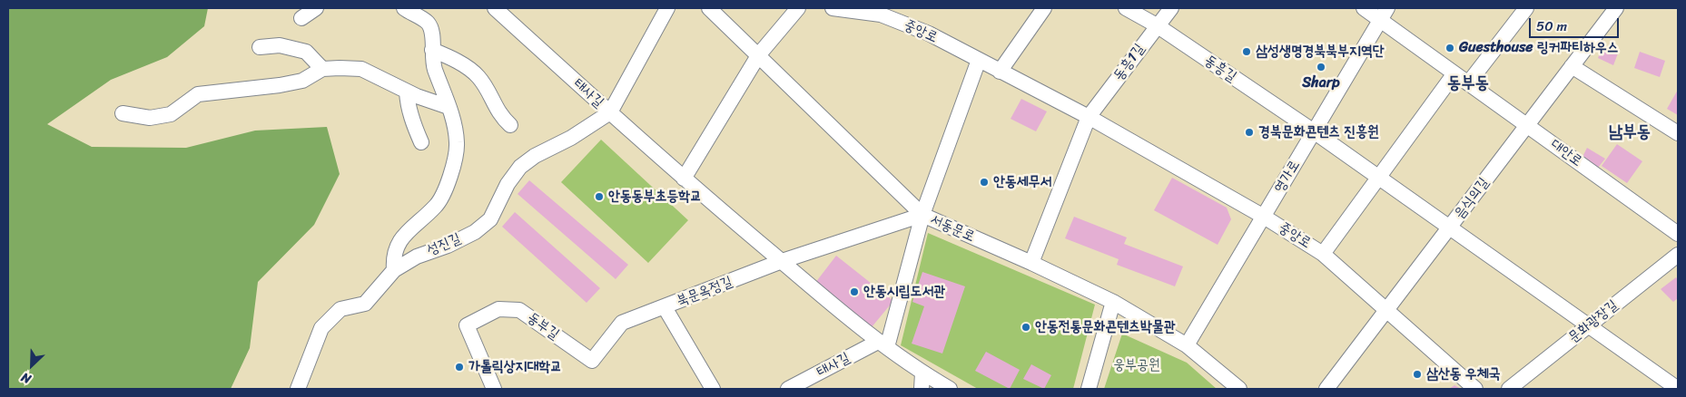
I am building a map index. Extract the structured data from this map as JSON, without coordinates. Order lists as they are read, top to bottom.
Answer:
{
  "streets": {
    "street": [
      "중앙로",
      "동흥1길",
      "동흥길",
      "태사길",
      "대안로",
      "영가로",
      "음식의길",
      "서동문로",
      "성진길",
      "북문옥정길",
      "문화광장길",
      "동부길"
    ]
  },
  "crossings": [
    ["중앙로", "동흥1길"],
    ["중앙로", "영가로"],
    ["중앙로", "음식의길"],
    ["동흥1길", "동흥길"],
    ["동흥길", "영가로"],
    ["동흥길", "음식의길"],
    ["동흥길", "문화광장길"],
    ["태사길", "성진길"],
    ["태사길", "북문옥정길"],
    ["대안로", "영가로"],
    ["대안로", "음식의길"],
    ["영가로", "서동문로"],
    ["북문옥정길", "동부길"]
  ],
  "districts": ["동부동", "남부동"],
  "parks": ["웅부공원"],
  "places": [
    "Guesthouse 링커파티하우스",
    "삼성생명경북북부지역단",
    "Sharp",
    "경북문화콘텐츠 진흥원",
    "안동세무서",
    "안동동부초등학교",
    "안동시립도서관",
    "안동전통문화콘텐츠박물관",
    "가톨릭상지대학교",
    "삼산동 우체국"
  ],
  "scale_bar": "50 m",
  "north": "bottom left"
}
